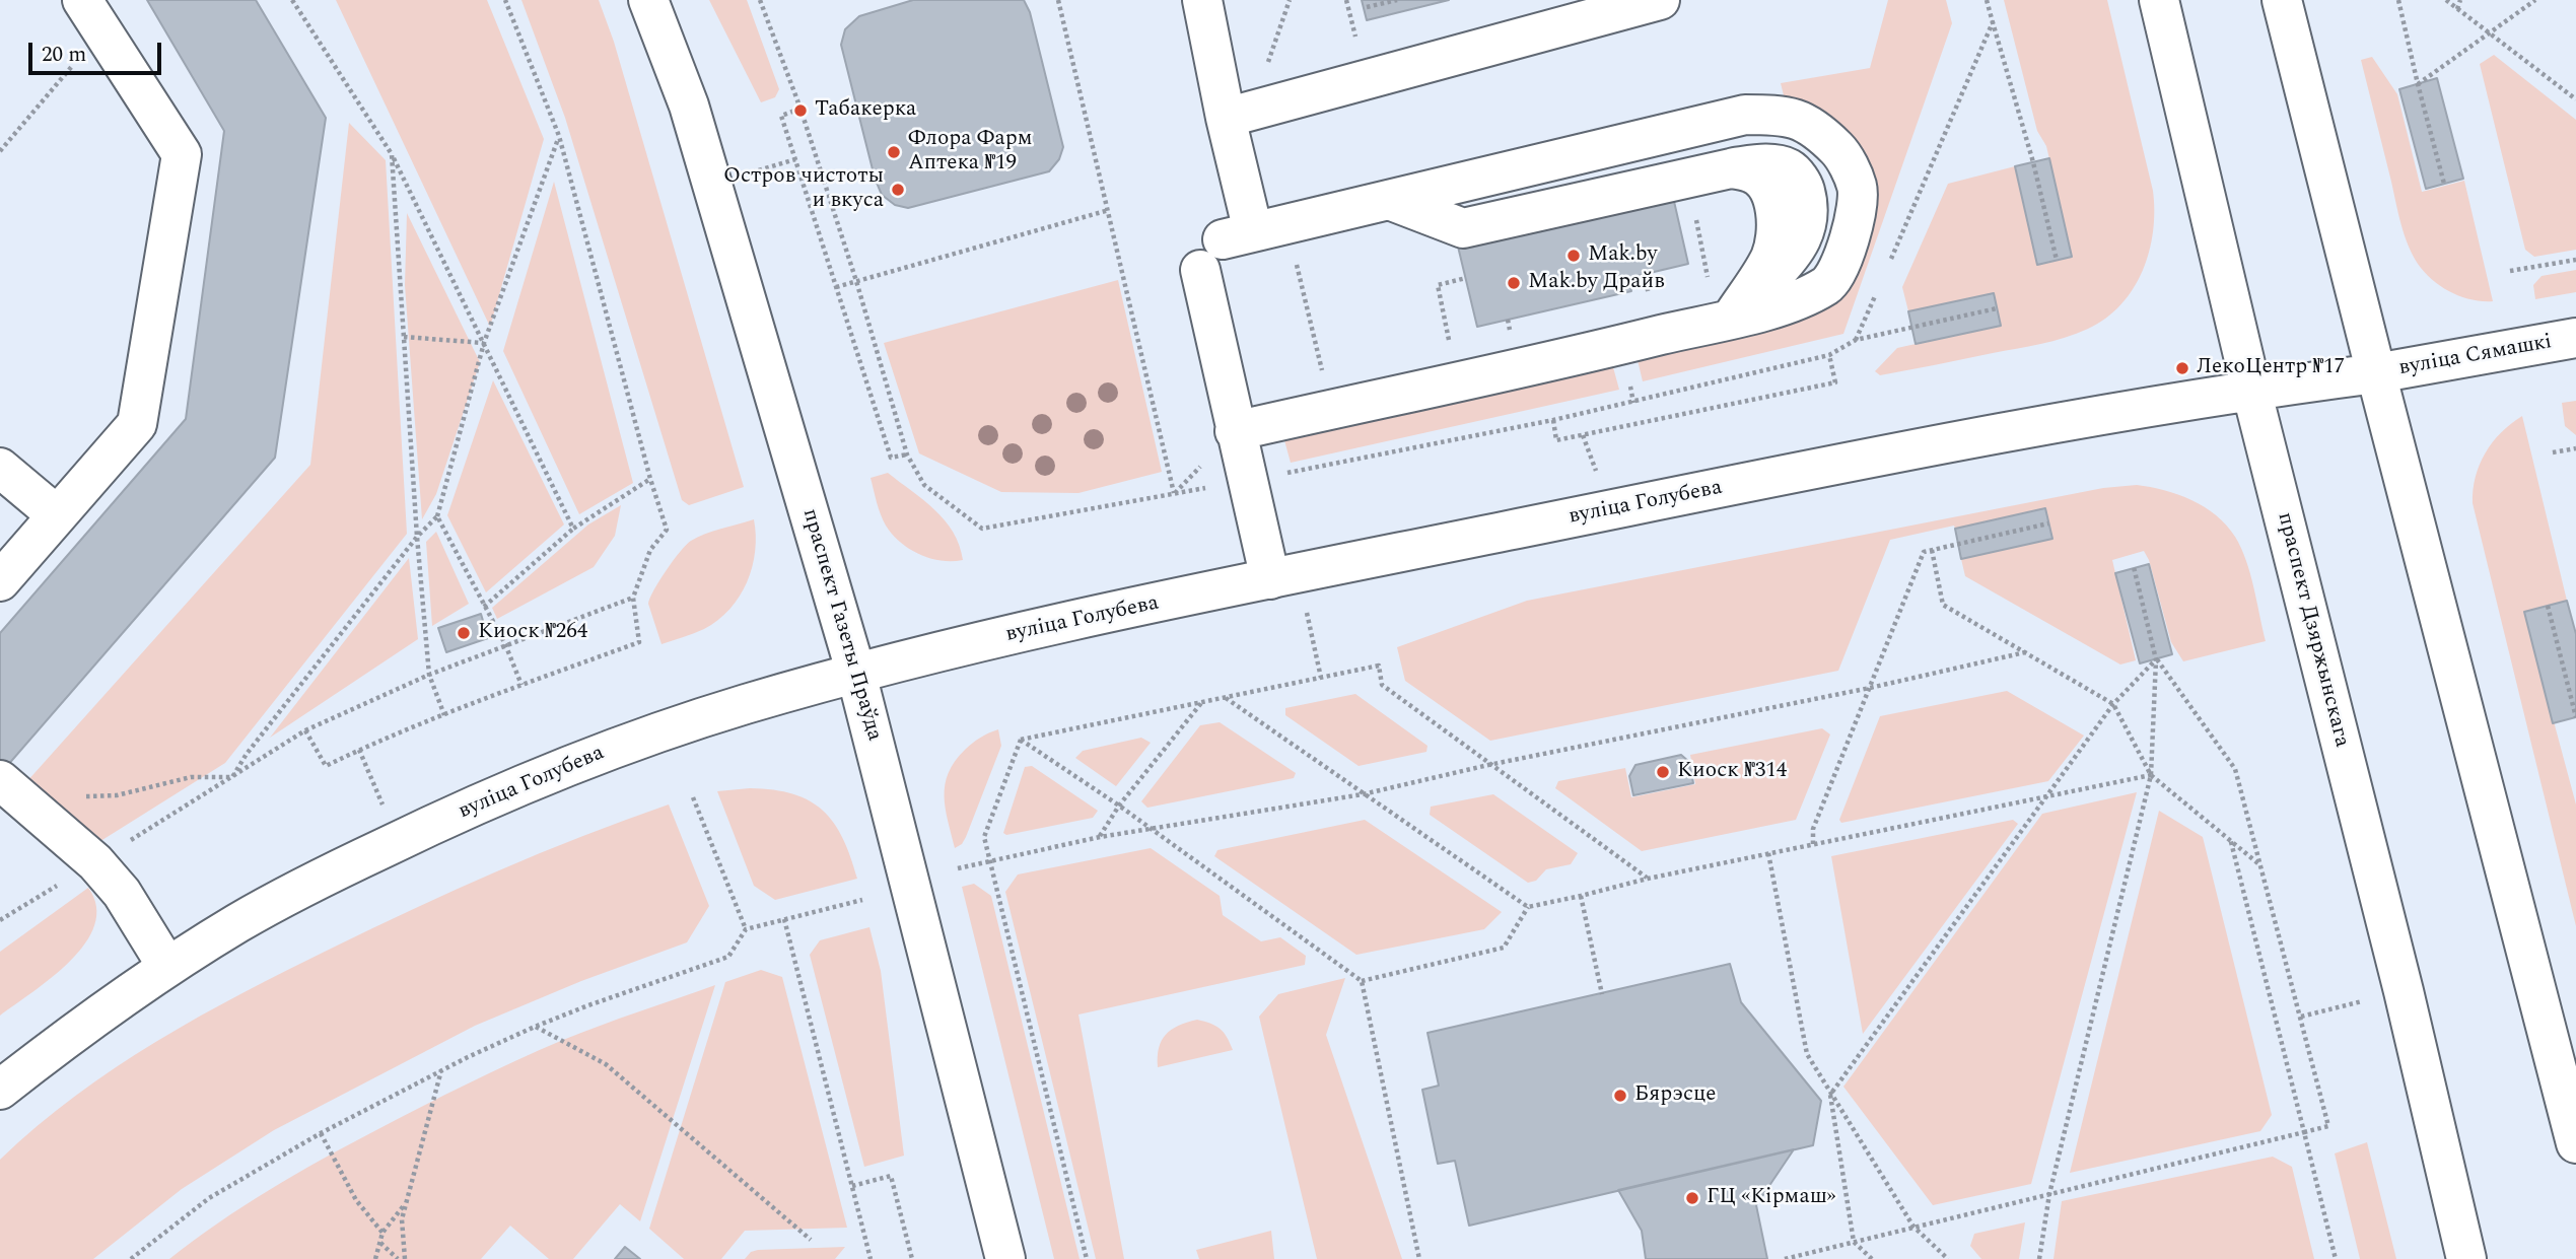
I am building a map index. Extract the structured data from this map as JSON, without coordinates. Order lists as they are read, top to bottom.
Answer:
{
  "streets": {
    "main road": [
      "вуліца Сямашкі",
      "вуліца Голубева",
      "праспект Газеты Праўда",
      "праспект Дзяржынскага"
    ]
  },
  "crossings": [
    ["вуліца Сямашкі", "вуліца Голубева"],
    ["вуліца Сямашкі", "праспект Дзяржынскага"],
    ["вуліца Голубева", "праспект Газеты Праўда"],
    ["вуліца Голубева", "праспект Дзяржынскага"]
  ],
  "places": [
    "Табакерка",
    "Флора Фарм Аптека №19",
    "Остров чистоты и вкуса",
    "Mak.by",
    "Маk.by Драйв",
    "ЛекоЦентр №17",
    "Киоск №264",
    "Киоск №314",
    "Бярэсце",
    "ГЦ «Кірмаш»"
  ],
  "scale_bar": "20 m"
}
